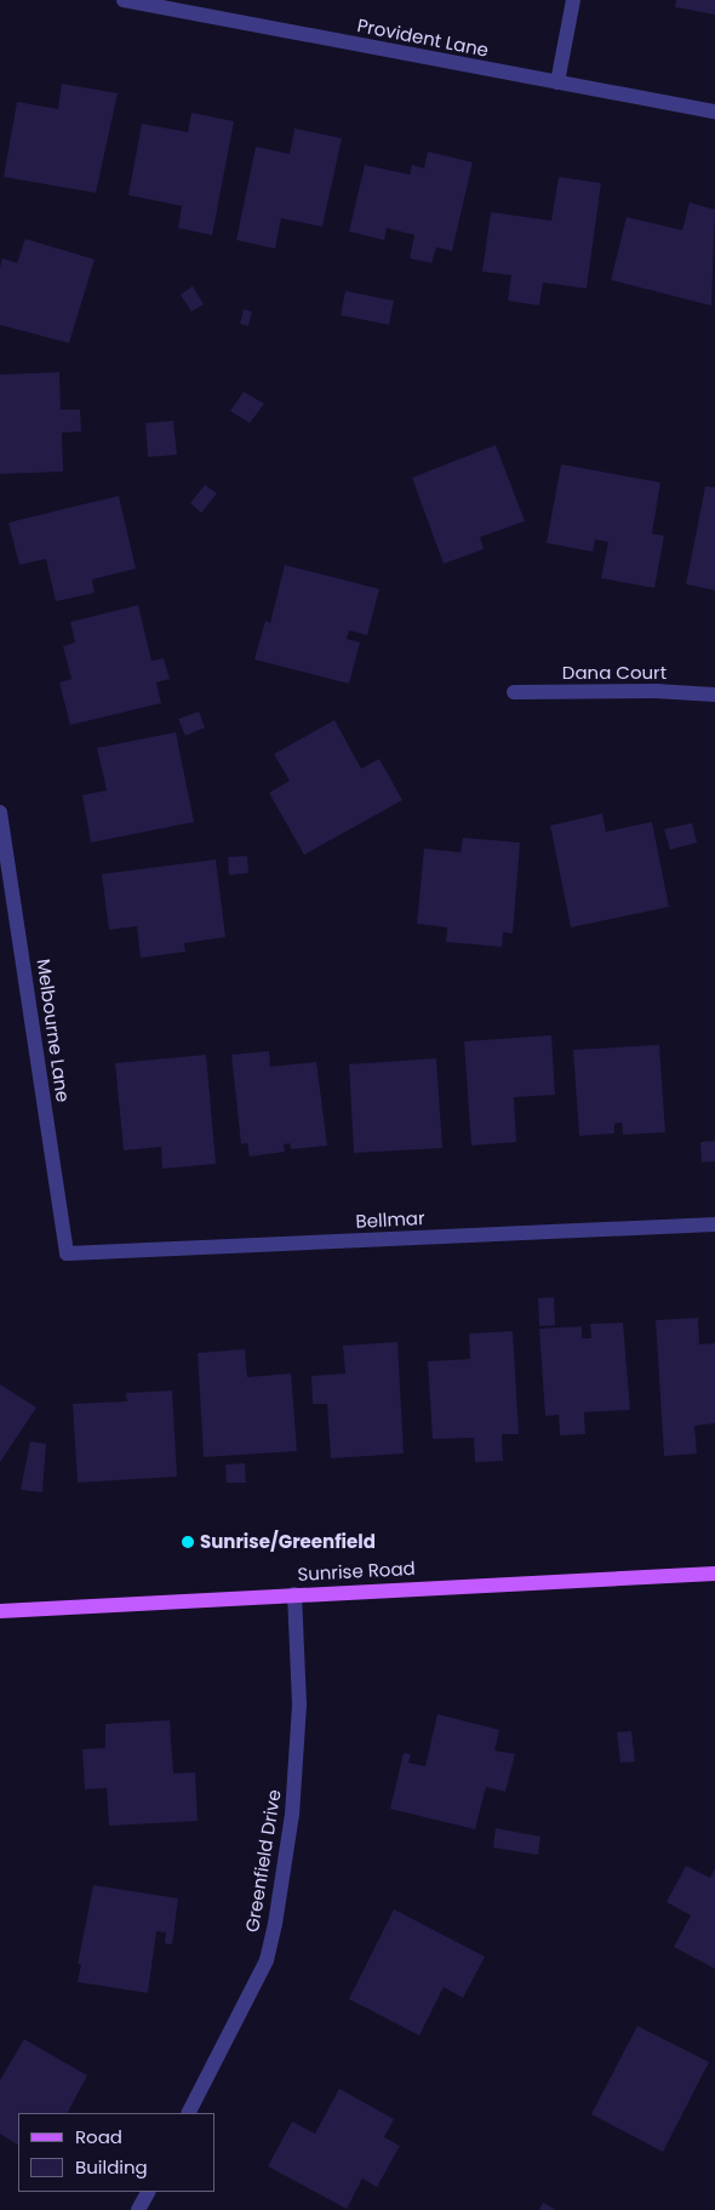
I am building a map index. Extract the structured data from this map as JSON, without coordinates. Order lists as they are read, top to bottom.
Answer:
{
  "streets": {
    "main road": ["Sunrise Road"],
    "street": [
      "Provident Lane",
      "Dana Court",
      "Melbourne Lane",
      "Bellmar",
      "Greenfield Drive"
    ]
  },
  "crossings": [
    ["Melbourne Lane", "Bellmar"],
    ["Sunrise Road", "Greenfield Drive"]
  ],
  "places": ["Sunrise/Greenfield"],
  "legend": ["Road", "Building"]
}
